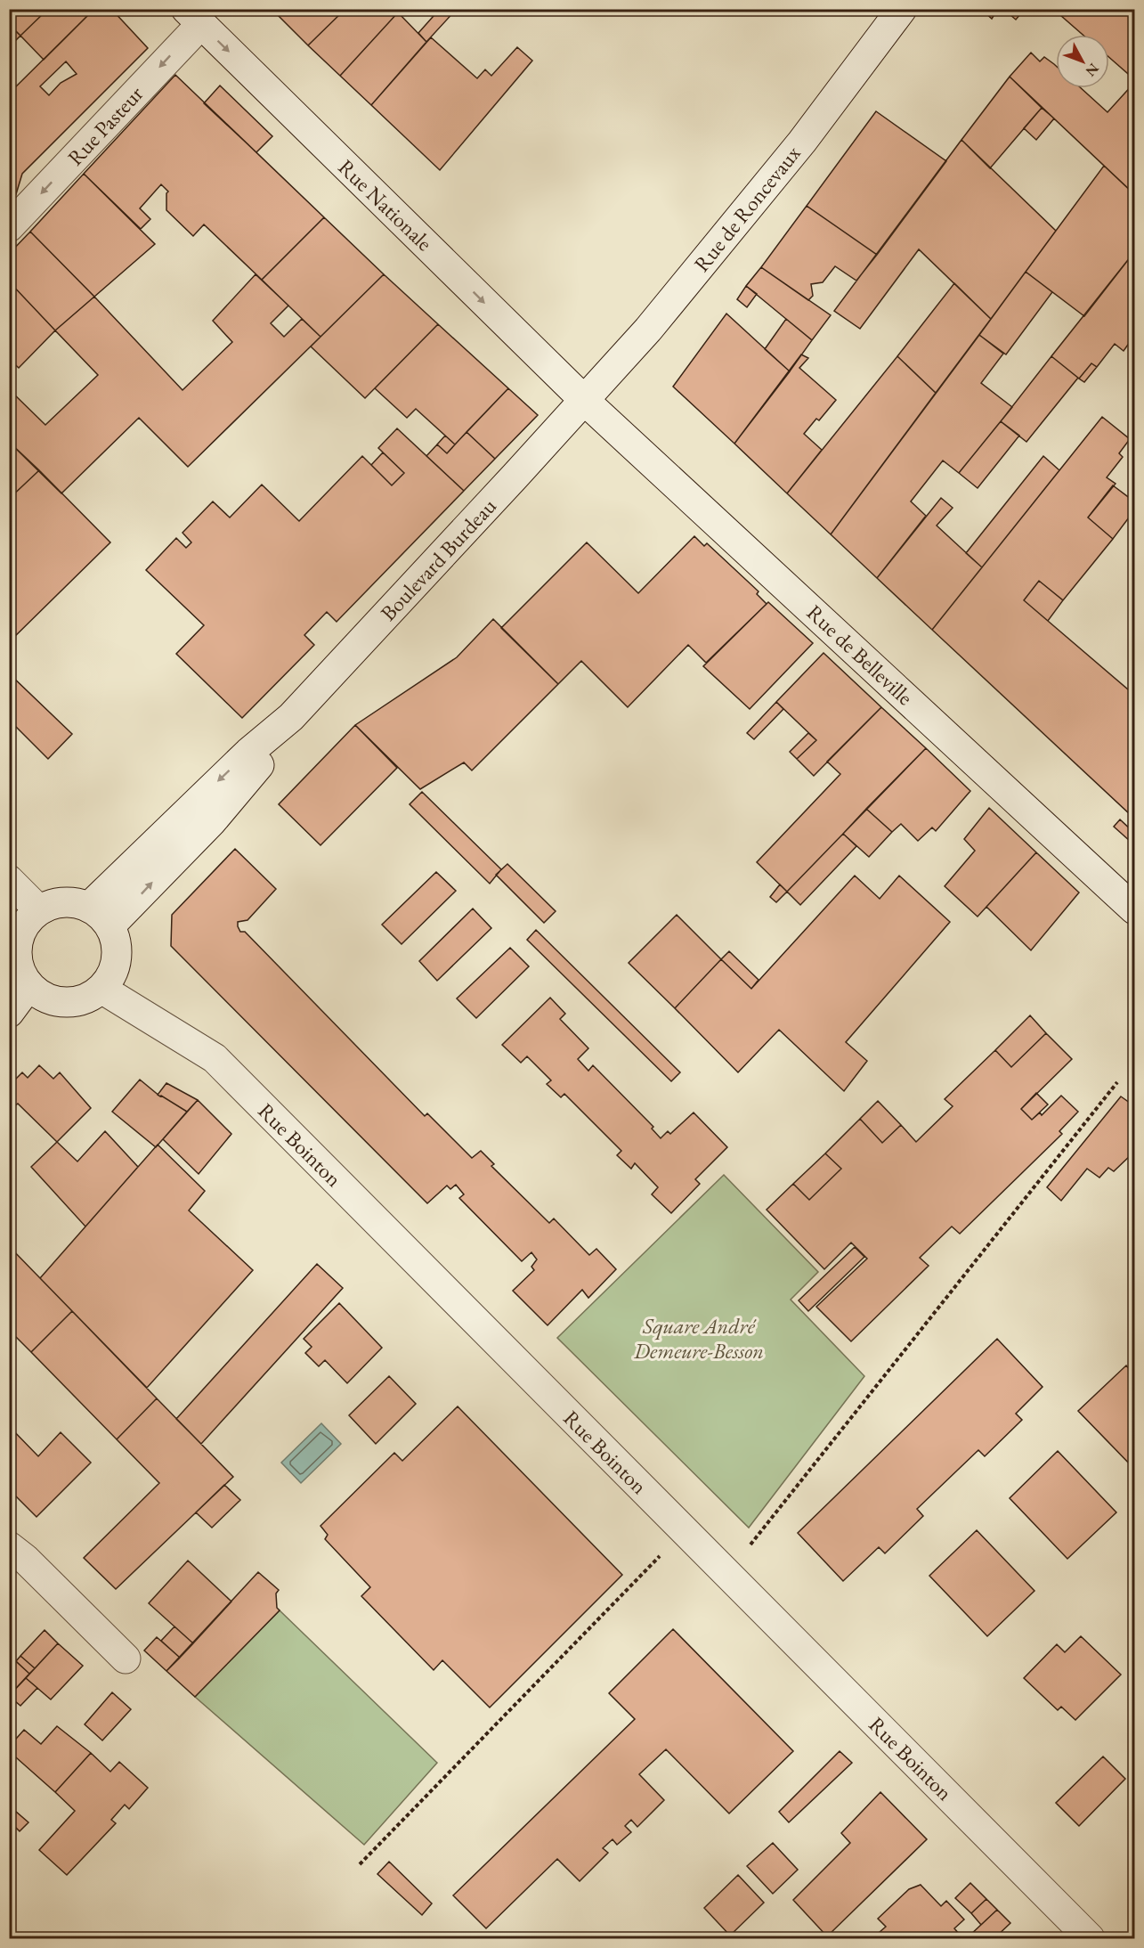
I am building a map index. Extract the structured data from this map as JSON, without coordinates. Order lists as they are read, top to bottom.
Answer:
{
  "streets": {
    "main road": [
      "Rue Pasteur",
      "Rue Nationale",
      "Rue de Roncevaux",
      "Boulevard Burdeau",
      "Rue de Belleville",
      "Rue Bointon"
    ]
  },
  "crossings": [
    ["Rue Pasteur", "Rue Nationale"],
    ["Rue Nationale", "Rue de Roncevaux"],
    ["Rue Nationale", "Boulevard Burdeau"],
    ["Rue Nationale", "Rue de Belleville"],
    ["Rue de Roncevaux", "Boulevard Burdeau"],
    ["Rue de Roncevaux", "Rue de Belleville"],
    ["Boulevard Burdeau", "Rue de Belleville"],
    ["Boulevard Burdeau", "Rue Bointon"]
  ],
  "one_way": ["Rue Pasteur", "Rue Nationale"],
  "parks": ["Square André Demeure-Besson"],
  "north": "bottom right"
}
